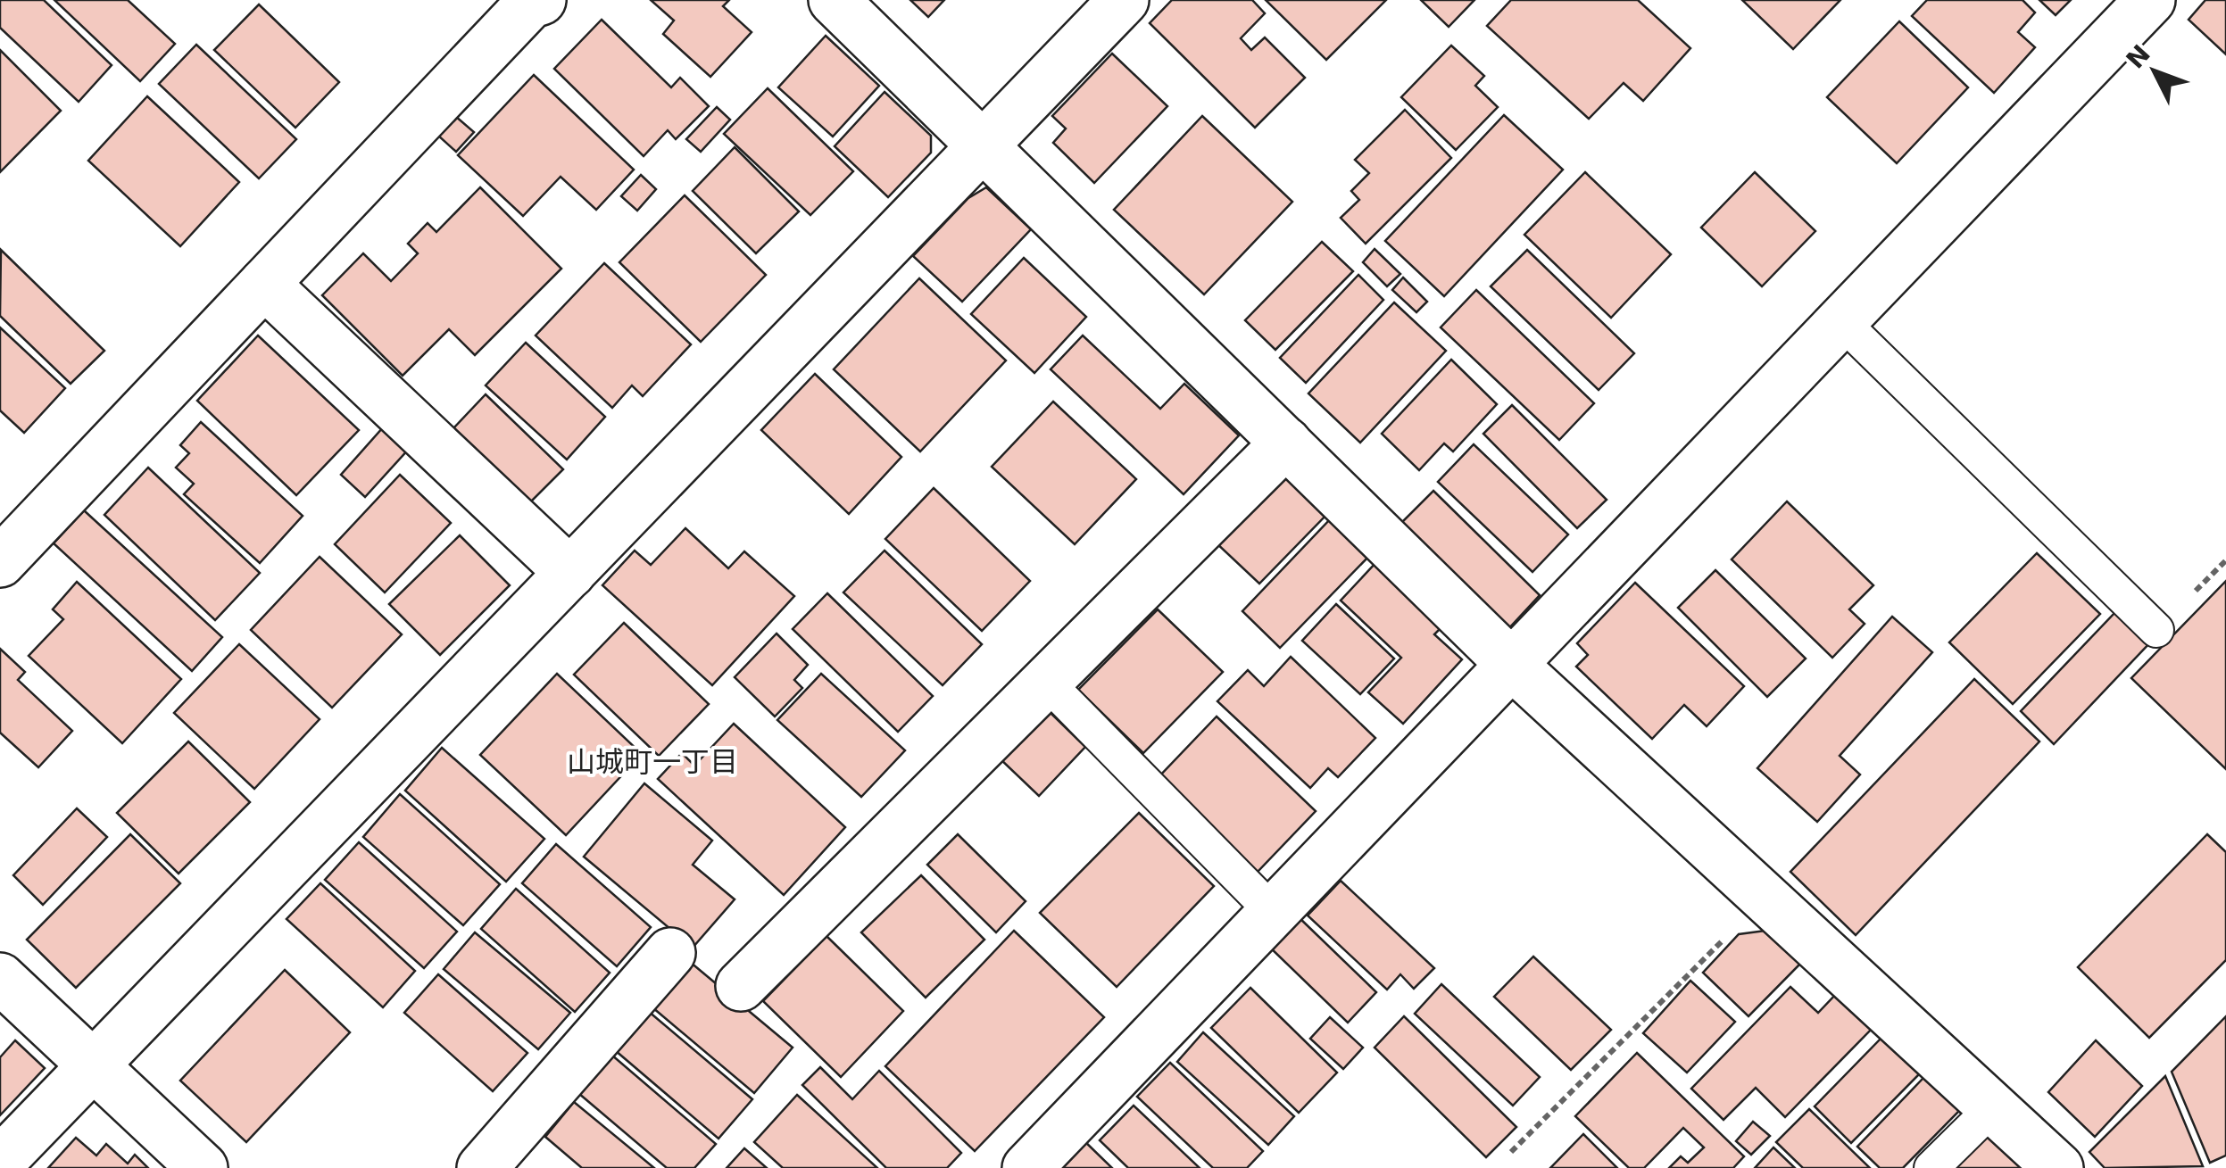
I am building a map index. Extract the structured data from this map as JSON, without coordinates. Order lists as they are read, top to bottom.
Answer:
{
  "districts": ["山城町一丁目"],
  "north": "top left"
}
